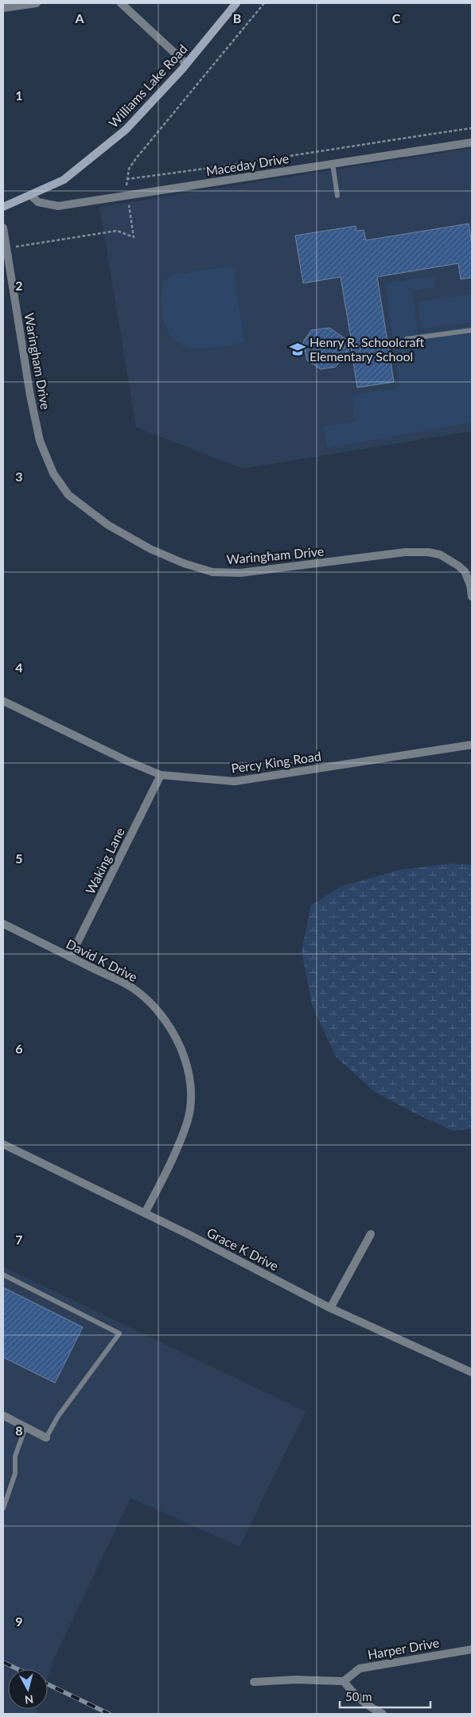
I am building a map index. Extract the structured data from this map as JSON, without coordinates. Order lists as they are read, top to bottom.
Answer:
{
  "streets": {
    "main road": ["Williams Lake Road"],
    "street": [
      "Maceday Drive",
      "Waringham Drive",
      "Percy King Road",
      "Waking Lane",
      "David K Drive",
      "Grace K Drive",
      "Harper Drive"
    ]
  },
  "crossings": [
    ["Williams Lake Road", "Maceday Drive"],
    ["Percy King Road", "Waking Lane"],
    ["Waking Lane", "David K Drive"],
    ["David K Drive", "Grace K Drive"]
  ],
  "places": {
    "school or university": ["Henry R. Schoolcraft Elementary School"]
  },
  "scale_bar": "50 m",
  "north": "bottom",
  "grid": {
    "columns": ["A", "B", "C"],
    "rows": [
      "1",
      "2",
      "3",
      "4",
      "5",
      "6",
      "7",
      "8",
      "9"
    ]
  }
}
